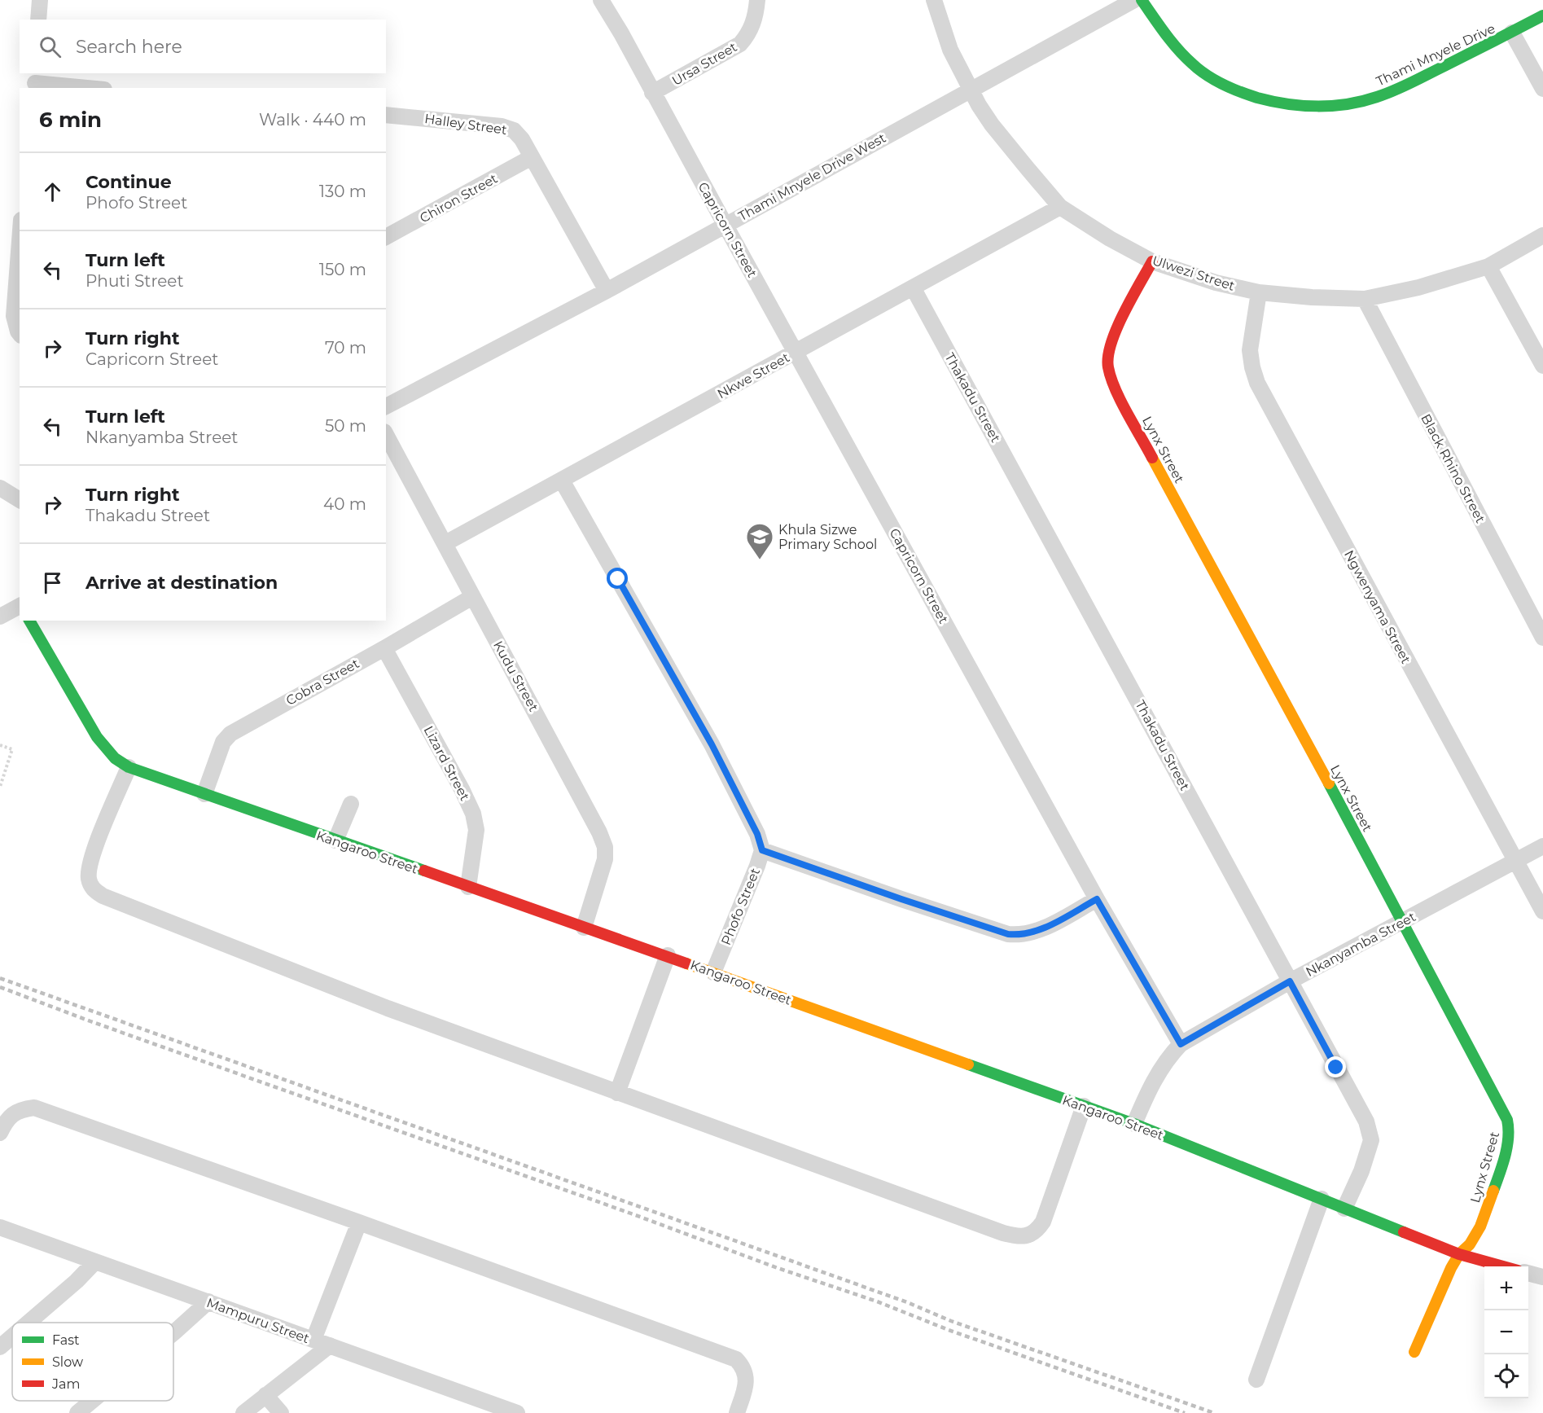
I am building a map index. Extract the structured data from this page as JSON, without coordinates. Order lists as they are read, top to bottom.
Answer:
{
  "streets": {
    "street": [
      "Thami Mnyele Drive",
      "Ursa Street",
      "Halley Street",
      "Thami Mnyele Drive West",
      "Chiron Street",
      "Capricorn Street",
      "Ulwezi Street",
      "Nkwe Street",
      "Thakadu Street",
      "Lynx Street",
      "Black Rhino Street",
      "Ngwenyama Street",
      "Kudu Street",
      "Cobra Street",
      "Lizard Street",
      "Kangaroo Street",
      "Phofo Street",
      "Nkanyamba Street",
      "Mampuru Street"
    ]
  },
  "crossings": [
    ["Ursa Street", "Capricorn Street"],
    ["Halley Street", "Thami Mnyele Drive West"],
    ["Halley Street", "Chiron Street"],
    ["Thami Mnyele Drive West", "Capricorn Street"],
    ["Thami Mnyele Drive West", "Ulwezi Street"],
    ["Capricorn Street", "Nkwe Street"],
    ["Capricorn Street", "Nkanyamba Street"],
    ["Ulwezi Street", "Nkwe Street"],
    ["Ulwezi Street", "Lynx Street"],
    ["Ulwezi Street", "Black Rhino Street"],
    ["Ulwezi Street", "Ngwenyama Street"],
    ["Nkwe Street", "Thakadu Street"],
    ["Nkwe Street", "Kudu Street"],
    ["Nkwe Street", "Phofo Street"],
    ["Thakadu Street", "Kangaroo Street"],
    ["Thakadu Street", "Nkanyamba Street"],
    ["Lynx Street", "Kangaroo Street"],
    ["Lynx Street", "Nkanyamba Street"],
    ["Ngwenyama Street", "Nkanyamba Street"],
    ["Kudu Street", "Cobra Street"],
    ["Kudu Street", "Kangaroo Street"],
    ["Cobra Street", "Lizard Street"],
    ["Cobra Street", "Kangaroo Street"],
    ["Lizard Street", "Kangaroo Street"],
    ["Kangaroo Street", "Phofo Street"]
  ],
  "places": {
    "school or university": ["Khula Sizwe Primary School"]
  },
  "legend": ["Fast", "Slow", "Jam"],
  "page": {
    "search": "Search here",
    "heading": ["6 min", "Walk · 440 m"],
    "list": [
      ["Continue", "Phofo Street", "130 m"],
      ["Turn left", "Phuti Street", "150 m"],
      ["Turn right", "Capricorn Street", "70 m"],
      ["Turn left", "Nkanyamba Street", "50 m"],
      ["Turn right", "Thakadu Street", "40 m"],
      "Arrive at destination"
    ],
    "map_buttons": ["+", "−"]
  }
}
